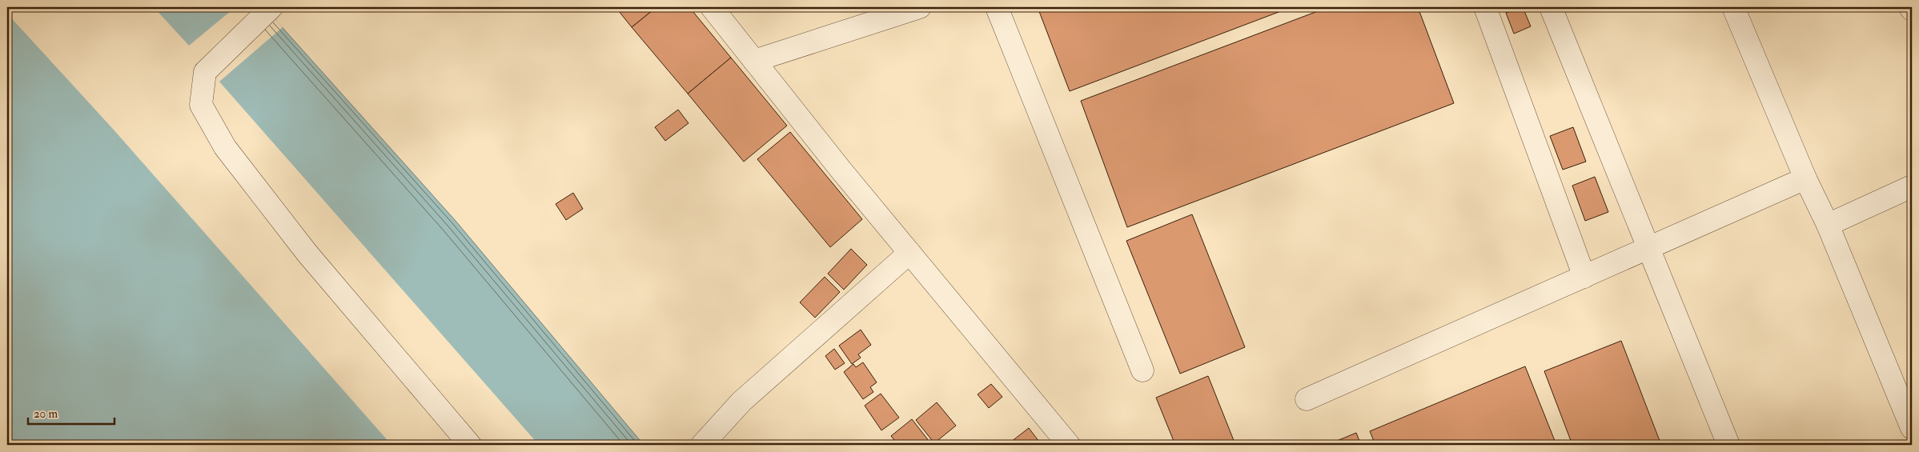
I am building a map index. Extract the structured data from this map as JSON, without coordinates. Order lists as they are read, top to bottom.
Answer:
{
  "scale_bar": "20 m"
}
